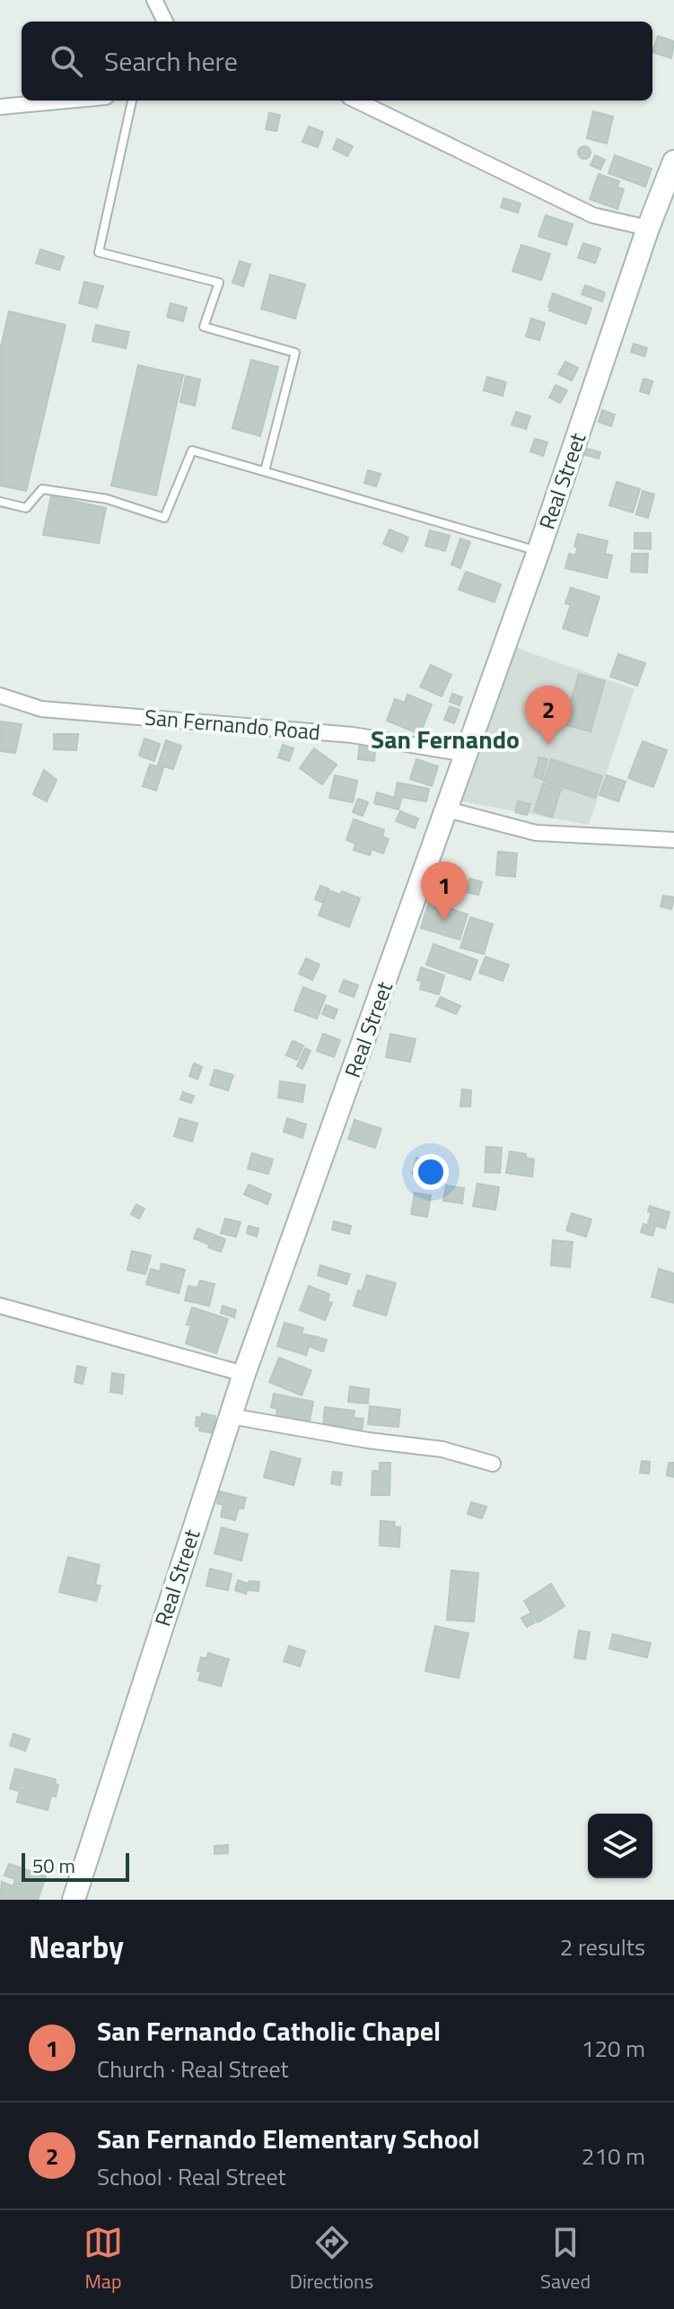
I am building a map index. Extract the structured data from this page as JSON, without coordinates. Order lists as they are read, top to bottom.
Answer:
{
  "streets": {
    "main road": ["Real Street"],
    "street": ["San Fernando Road"]
  },
  "crossings": [
    ["Real Street", "San Fernando Road"]
  ],
  "districts": ["San Fernando"],
  "scale_bar": "50 m",
  "page": {
    "search": "Search here",
    "pins": ["2", "1"],
    "scale": "50 m",
    "heading": ["Nearby", "2 results"],
    "list": [
      {
        "mark": "1",
        "name": "San Fernando Catholic Chapel",
        "note": "Church · Real Street",
        "value": "120 m"
      },
      {
        "mark": "2",
        "name": "San Fernando Elementary School",
        "note": "School · Real Street",
        "value": "210 m"
      }
    ],
    "nav": ["Map", "Directions", "Saved"]
  }
}
